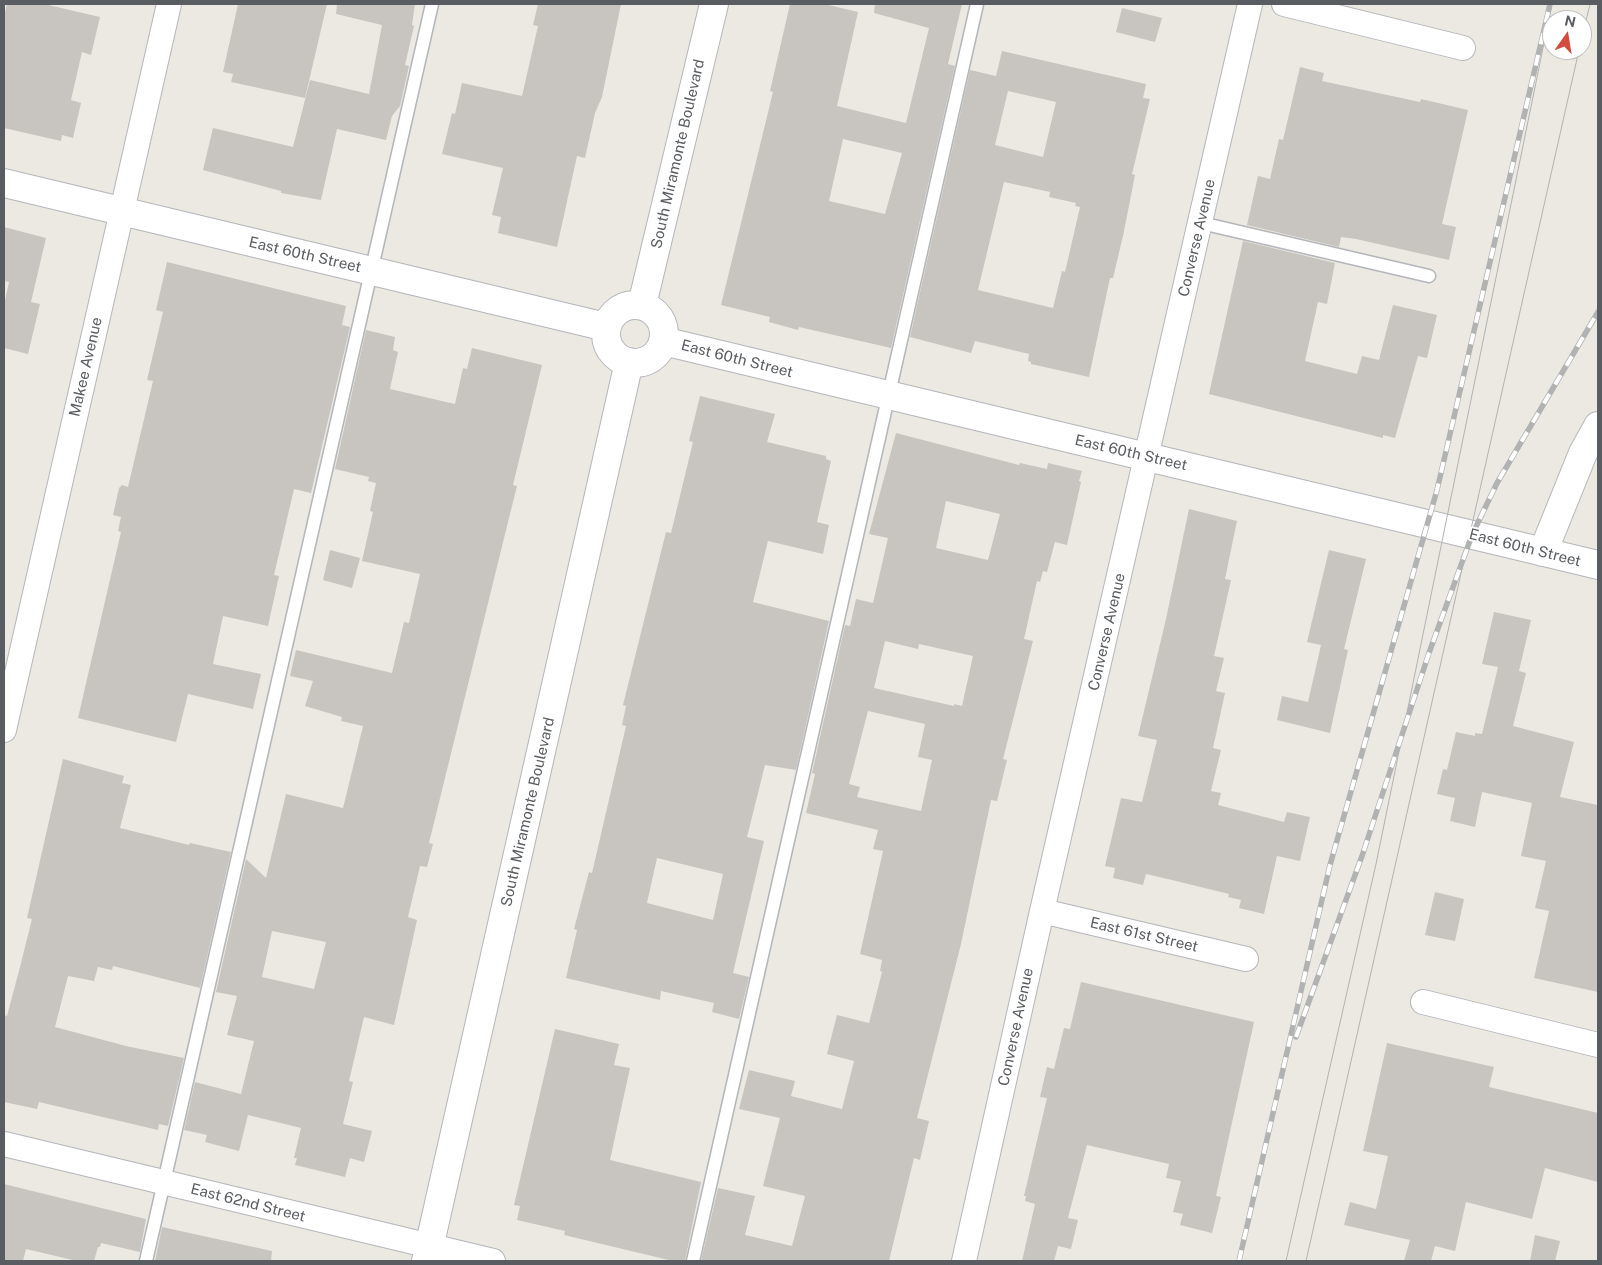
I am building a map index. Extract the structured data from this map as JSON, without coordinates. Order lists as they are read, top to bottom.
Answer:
{
  "streets": {
    "street": [
      "South Miramonte Boulevard",
      "Converse Avenue",
      "East 60th Street",
      "Makee Avenue",
      "East 61st Street",
      "East 62nd Street"
    ]
  },
  "crossings": [
    ["South Miramonte Boulevard", "East 60th Street"],
    ["South Miramonte Boulevard", "East 62nd Street"],
    ["Converse Avenue", "East 60th Street"],
    ["Converse Avenue", "East 61st Street"],
    ["East 60th Street", "Makee Avenue"]
  ],
  "north": "top"
}
